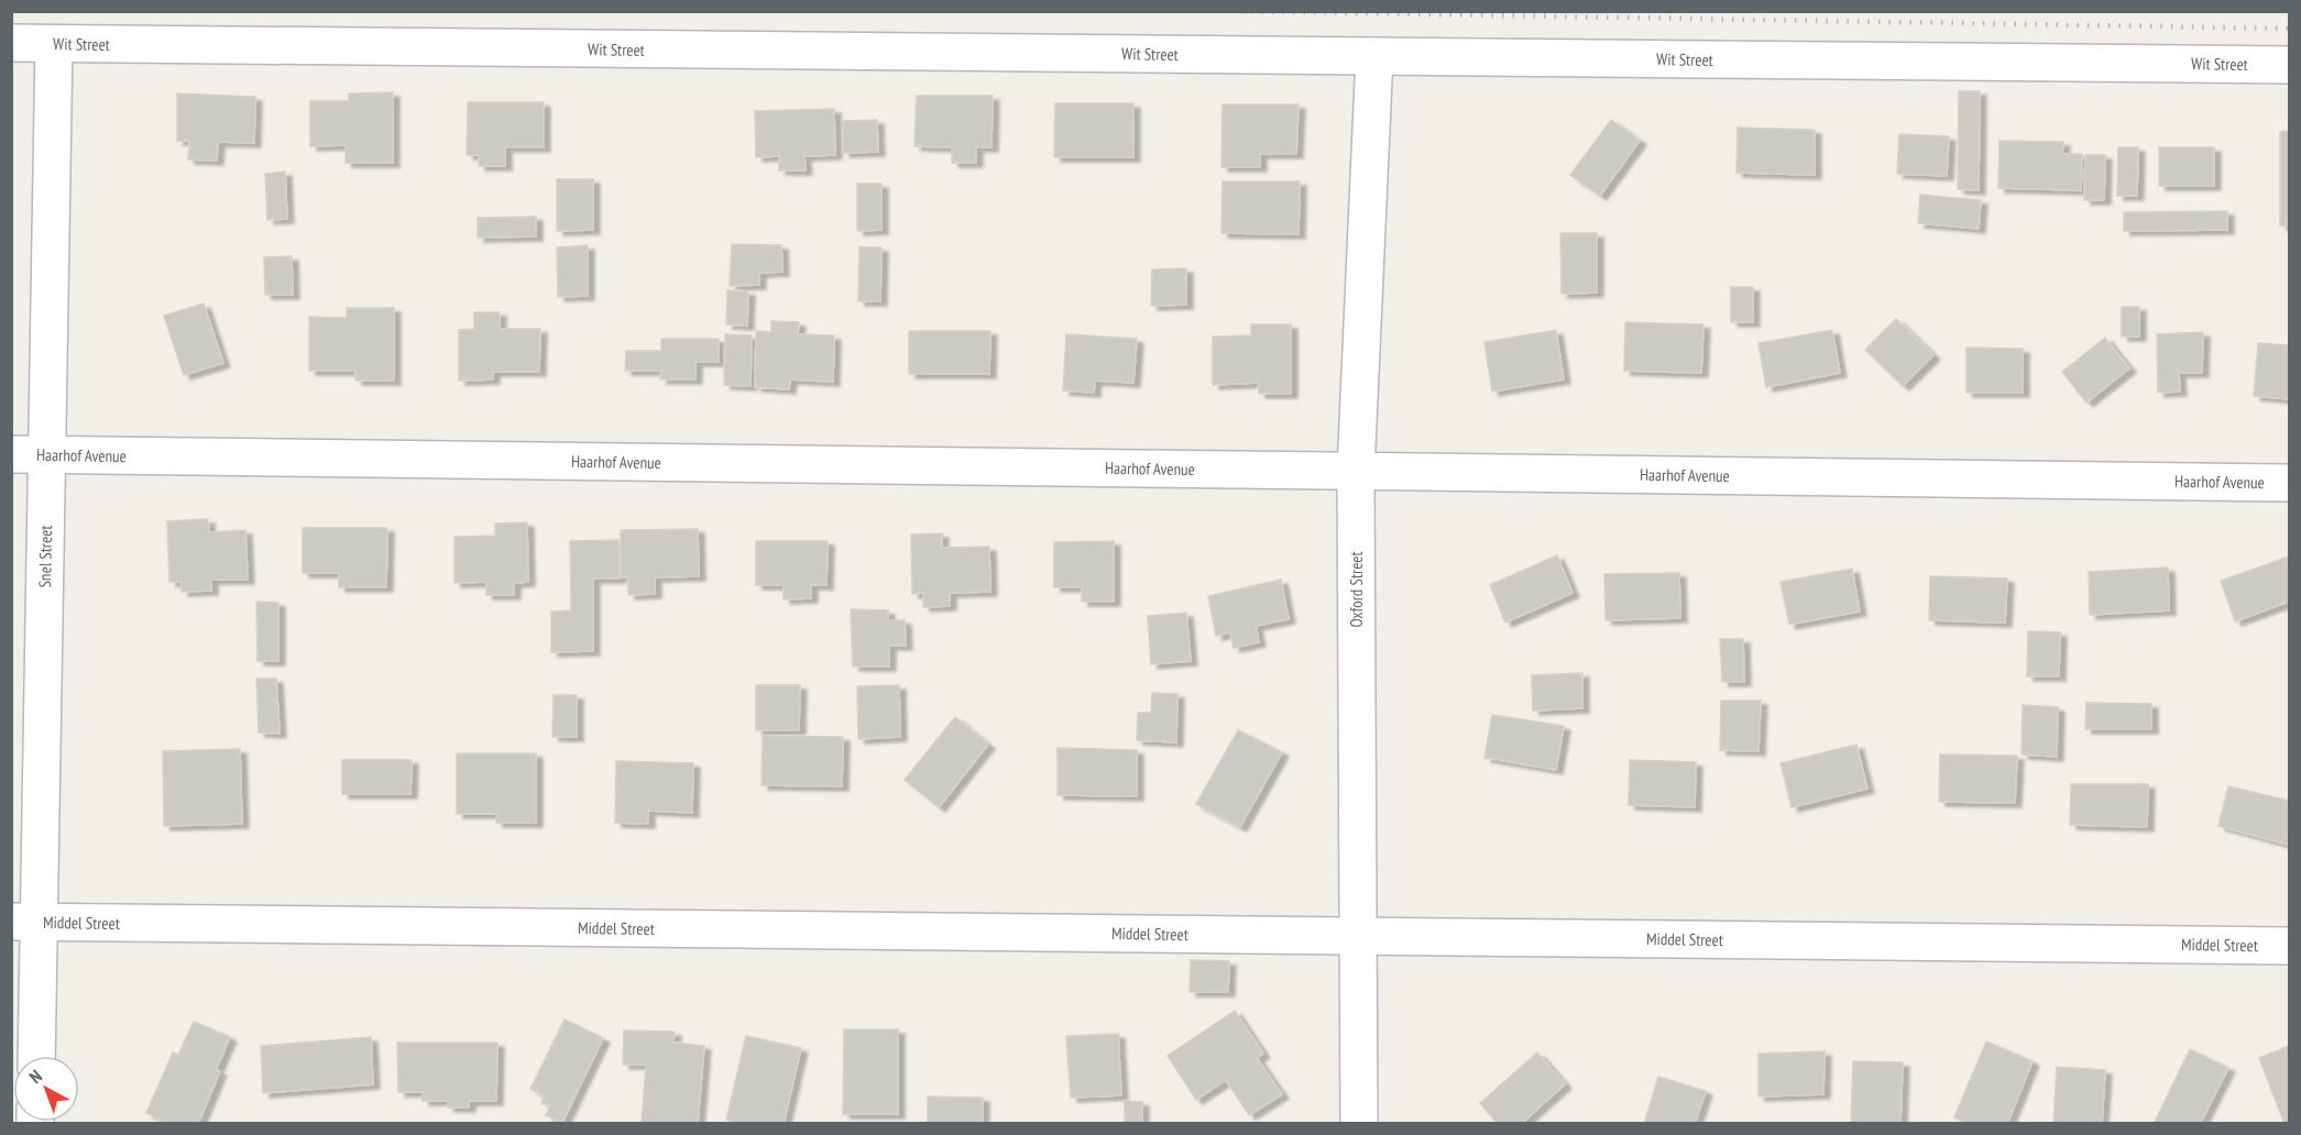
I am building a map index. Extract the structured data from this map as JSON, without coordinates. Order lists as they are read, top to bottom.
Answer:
{
  "streets": {
    "street": [
      "Wit Street",
      "Haarhof Avenue",
      "Snel Street",
      "Oxford Street",
      "Middel Street"
    ]
  },
  "crossings": [
    ["Wit Street", "Snel Street"],
    ["Wit Street", "Oxford Street"],
    ["Haarhof Avenue", "Snel Street"],
    ["Haarhof Avenue", "Oxford Street"],
    ["Snel Street", "Middel Street"],
    ["Oxford Street", "Middel Street"]
  ],
  "north": "top left"
}
